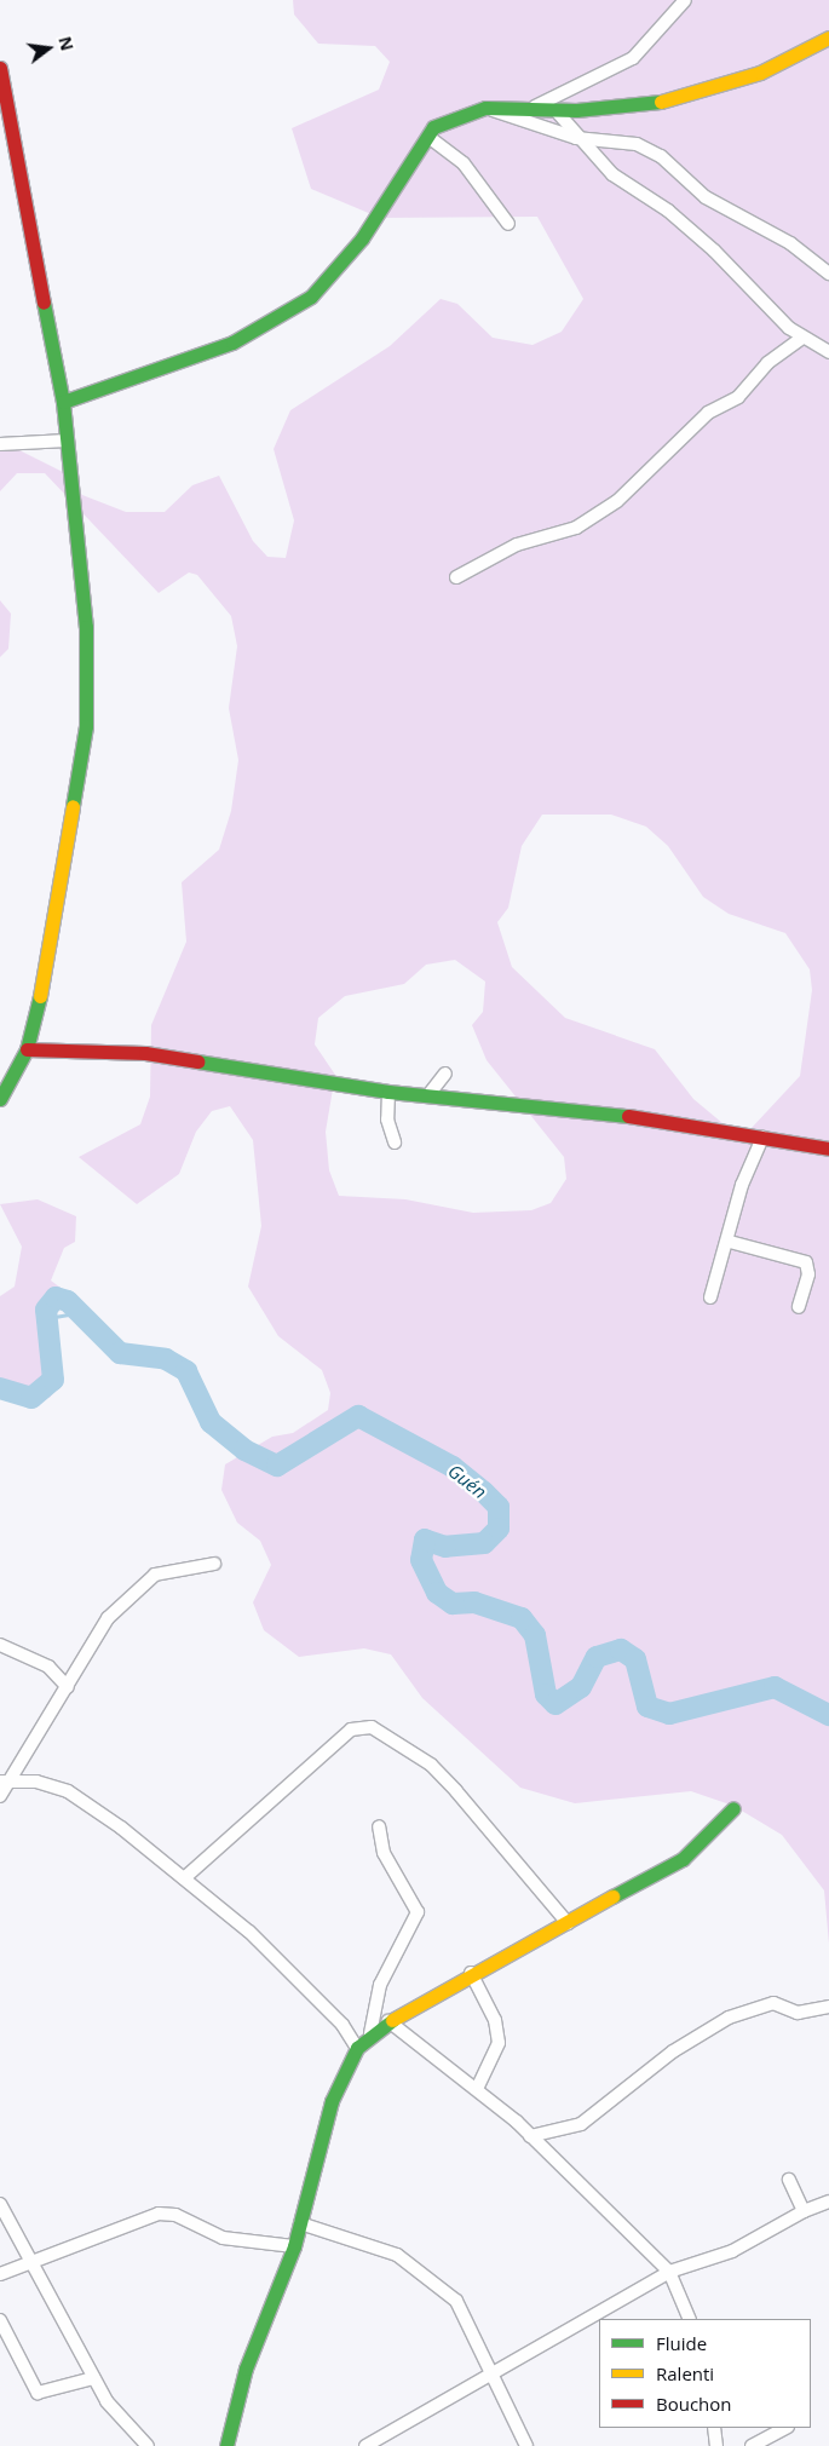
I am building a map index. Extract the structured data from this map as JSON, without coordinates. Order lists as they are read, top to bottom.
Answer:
{
  "water": ["Guén"],
  "legend": ["Fluide", "Ralenti", "Bouchon"],
  "north": "right"
}
